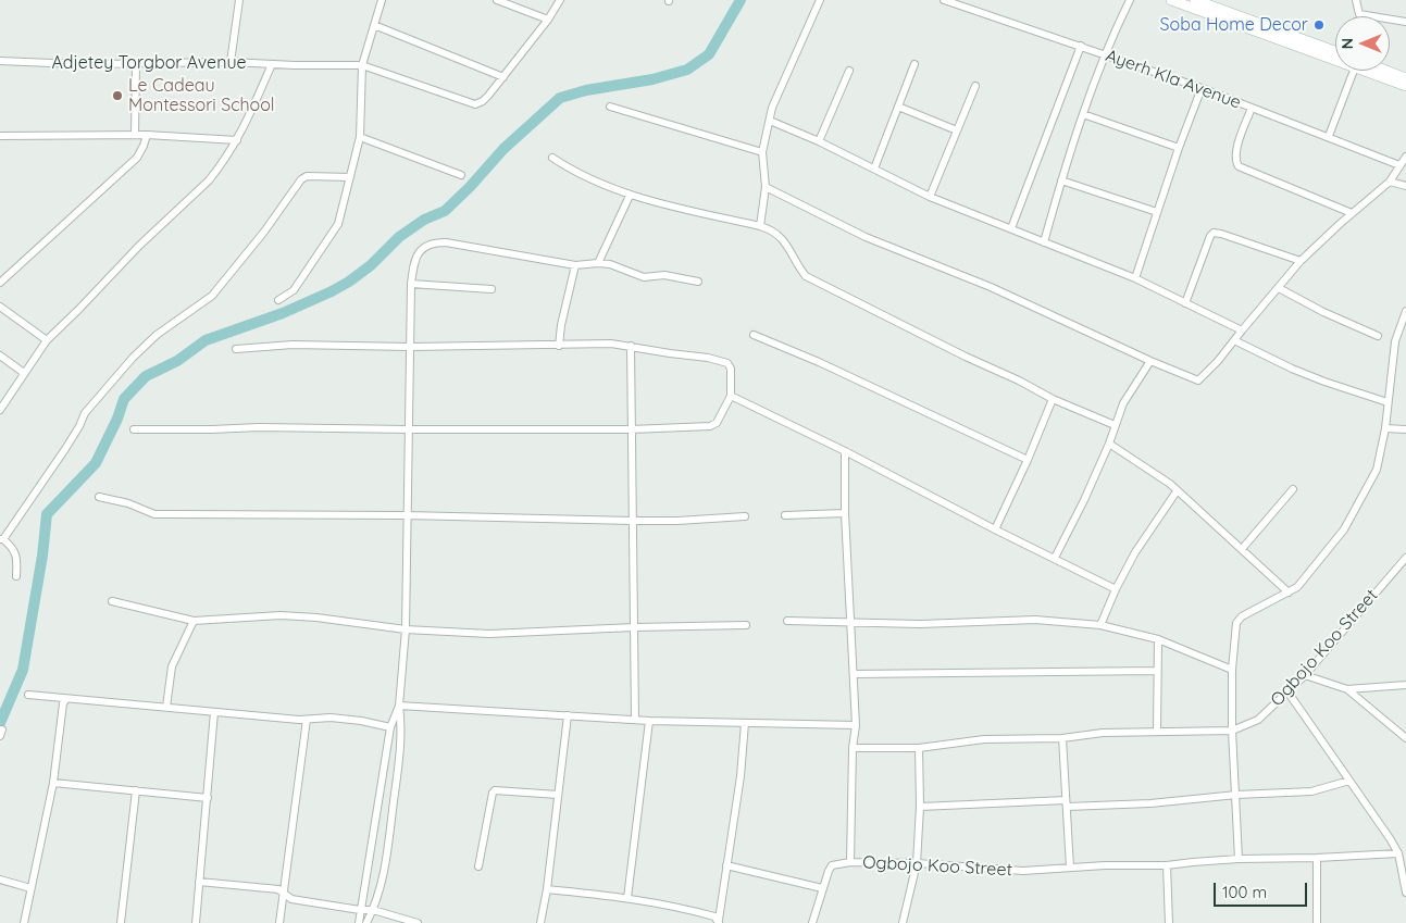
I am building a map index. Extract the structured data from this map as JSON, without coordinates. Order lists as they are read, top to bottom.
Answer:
{
  "streets": {
    "street": ["Adjetey Torgbor Avenue", "Ayerh Kla Avenue", "Ogbojo Koo Street"]
  },
  "places": ["Soba Home Decor", "Le Cadeau Montessori School"],
  "scale_bar": "100 m",
  "north": "left"
}
